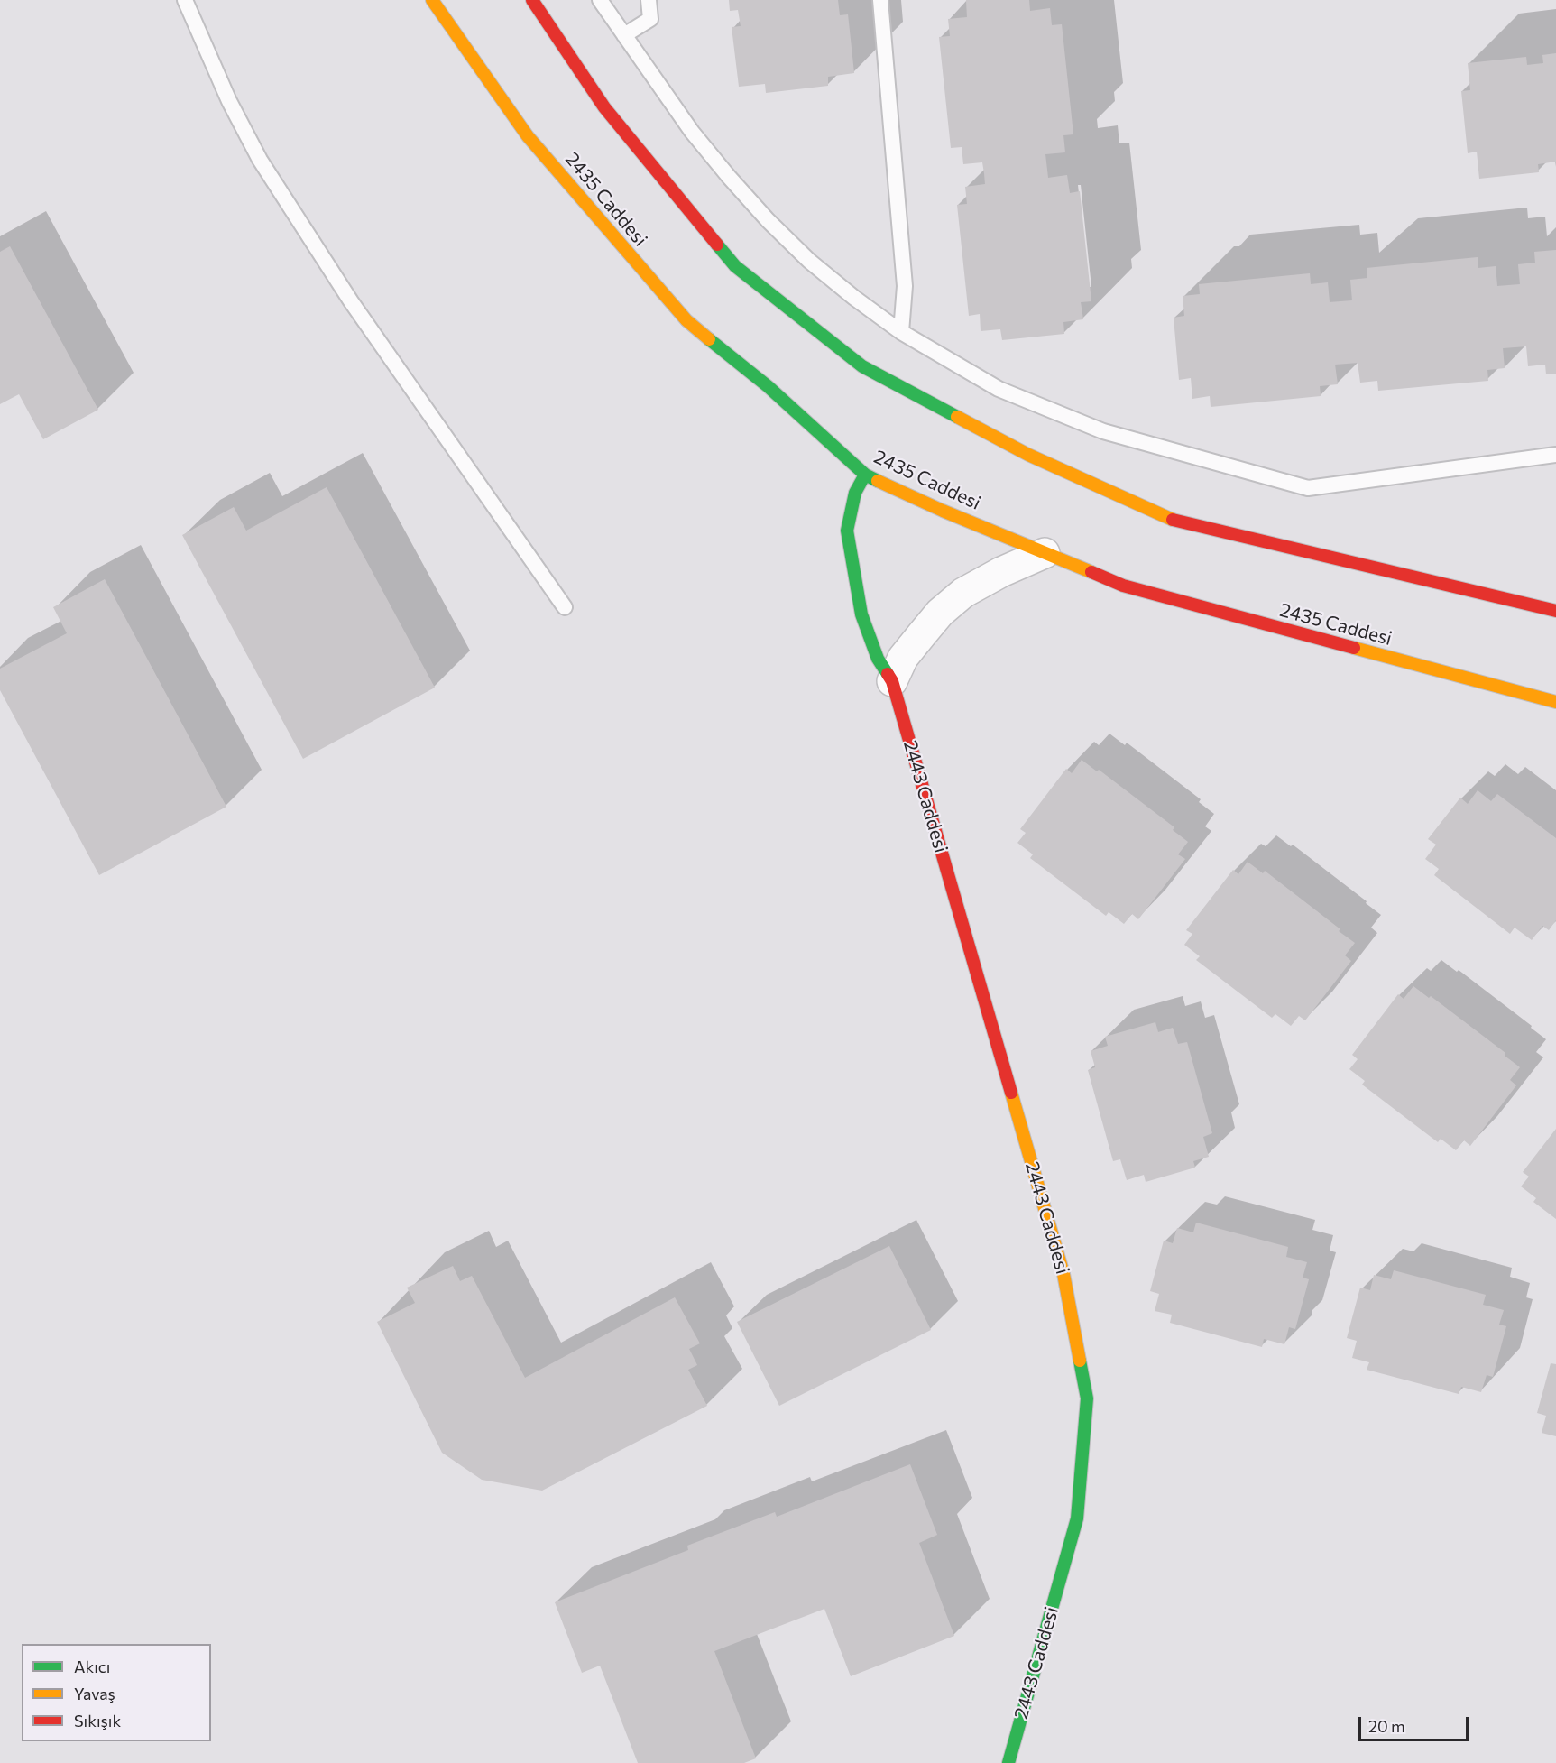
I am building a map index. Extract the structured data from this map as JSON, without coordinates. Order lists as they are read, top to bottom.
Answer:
{
  "streets": {
    "street": ["2435 Caddesi", "2443 Caddesi"]
  },
  "crossings": [
    ["2435 Caddesi", "2443 Caddesi"]
  ],
  "legend": ["Akıcı", "Yavaş", "Sıkışık"],
  "scale_bar": "20 m"
}
